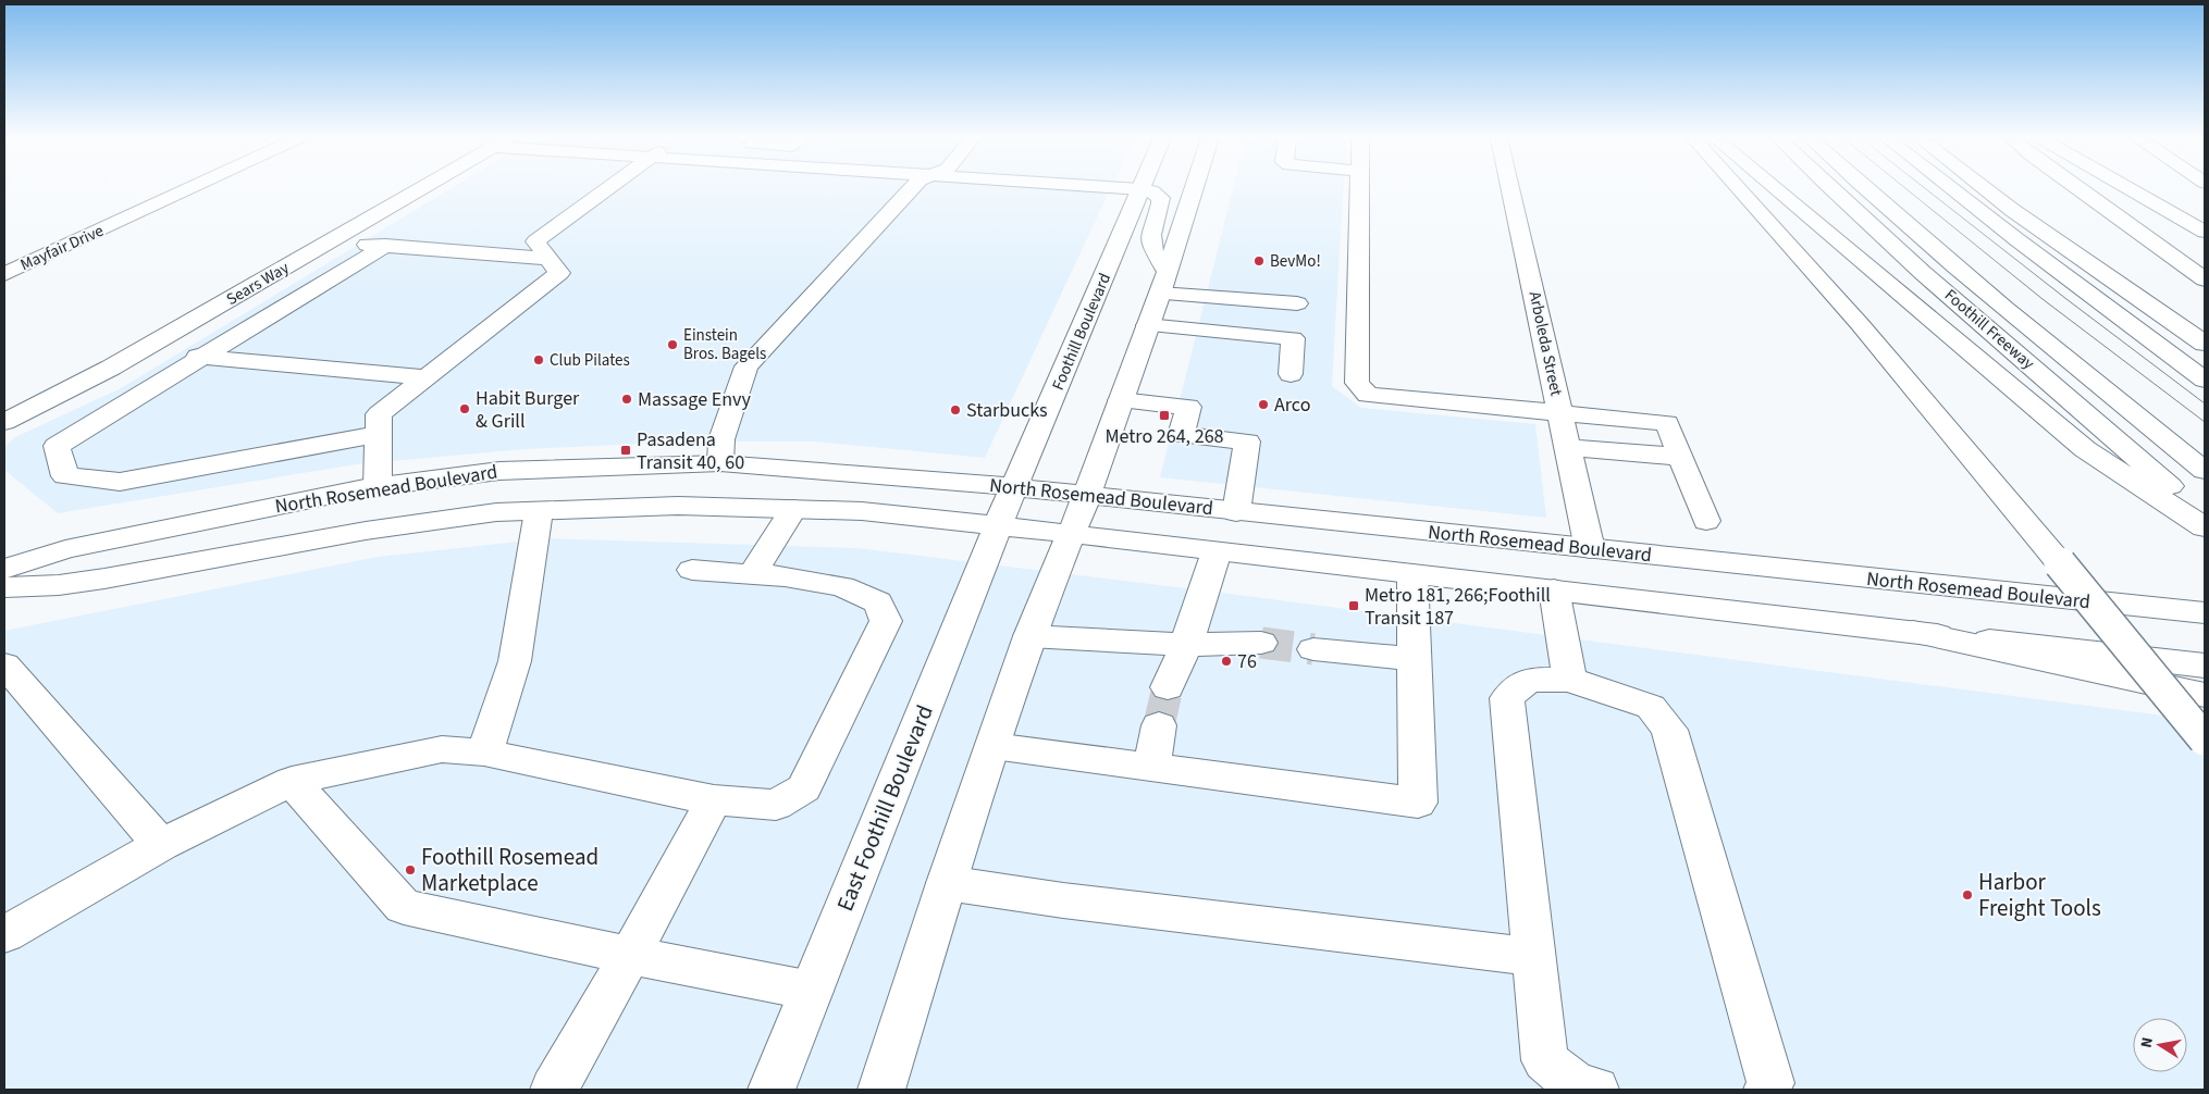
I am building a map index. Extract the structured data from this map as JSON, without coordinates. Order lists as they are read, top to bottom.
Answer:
{
  "streets": {
    "main road": [
      "Mayfair Drive",
      "Sears Way",
      "Foothill Freeway",
      "Foothill Boulevard",
      "Arboleda Street",
      "North Rosemead Boulevard",
      "East Foothill Boulevard"
    ]
  },
  "crossings": [
    ["Foothill Boulevard", "North Rosemead Boulevard"],
    ["Foothill Boulevard", "East Foothill Boulevard"],
    ["Arboleda Street", "North Rosemead Boulevard"],
    ["North Rosemead Boulevard", "East Foothill Boulevard"]
  ],
  "places": {
    "other": [
      "BevMo!",
      "Einstein Bros. Bagels",
      "Club Pilates",
      "Massage Envy",
      "Arco",
      "Habit Burger & Grill",
      "Starbucks",
      "76",
      "Foothill Rosemead Marketplace",
      "Harbor Freight Tools"
    ],
    "transit": ["Metro 264, 268", "Pasadena Transit 40, 60", "Metro 181, 266;Foothill Transit 187"]
  },
  "north": "left"
}
